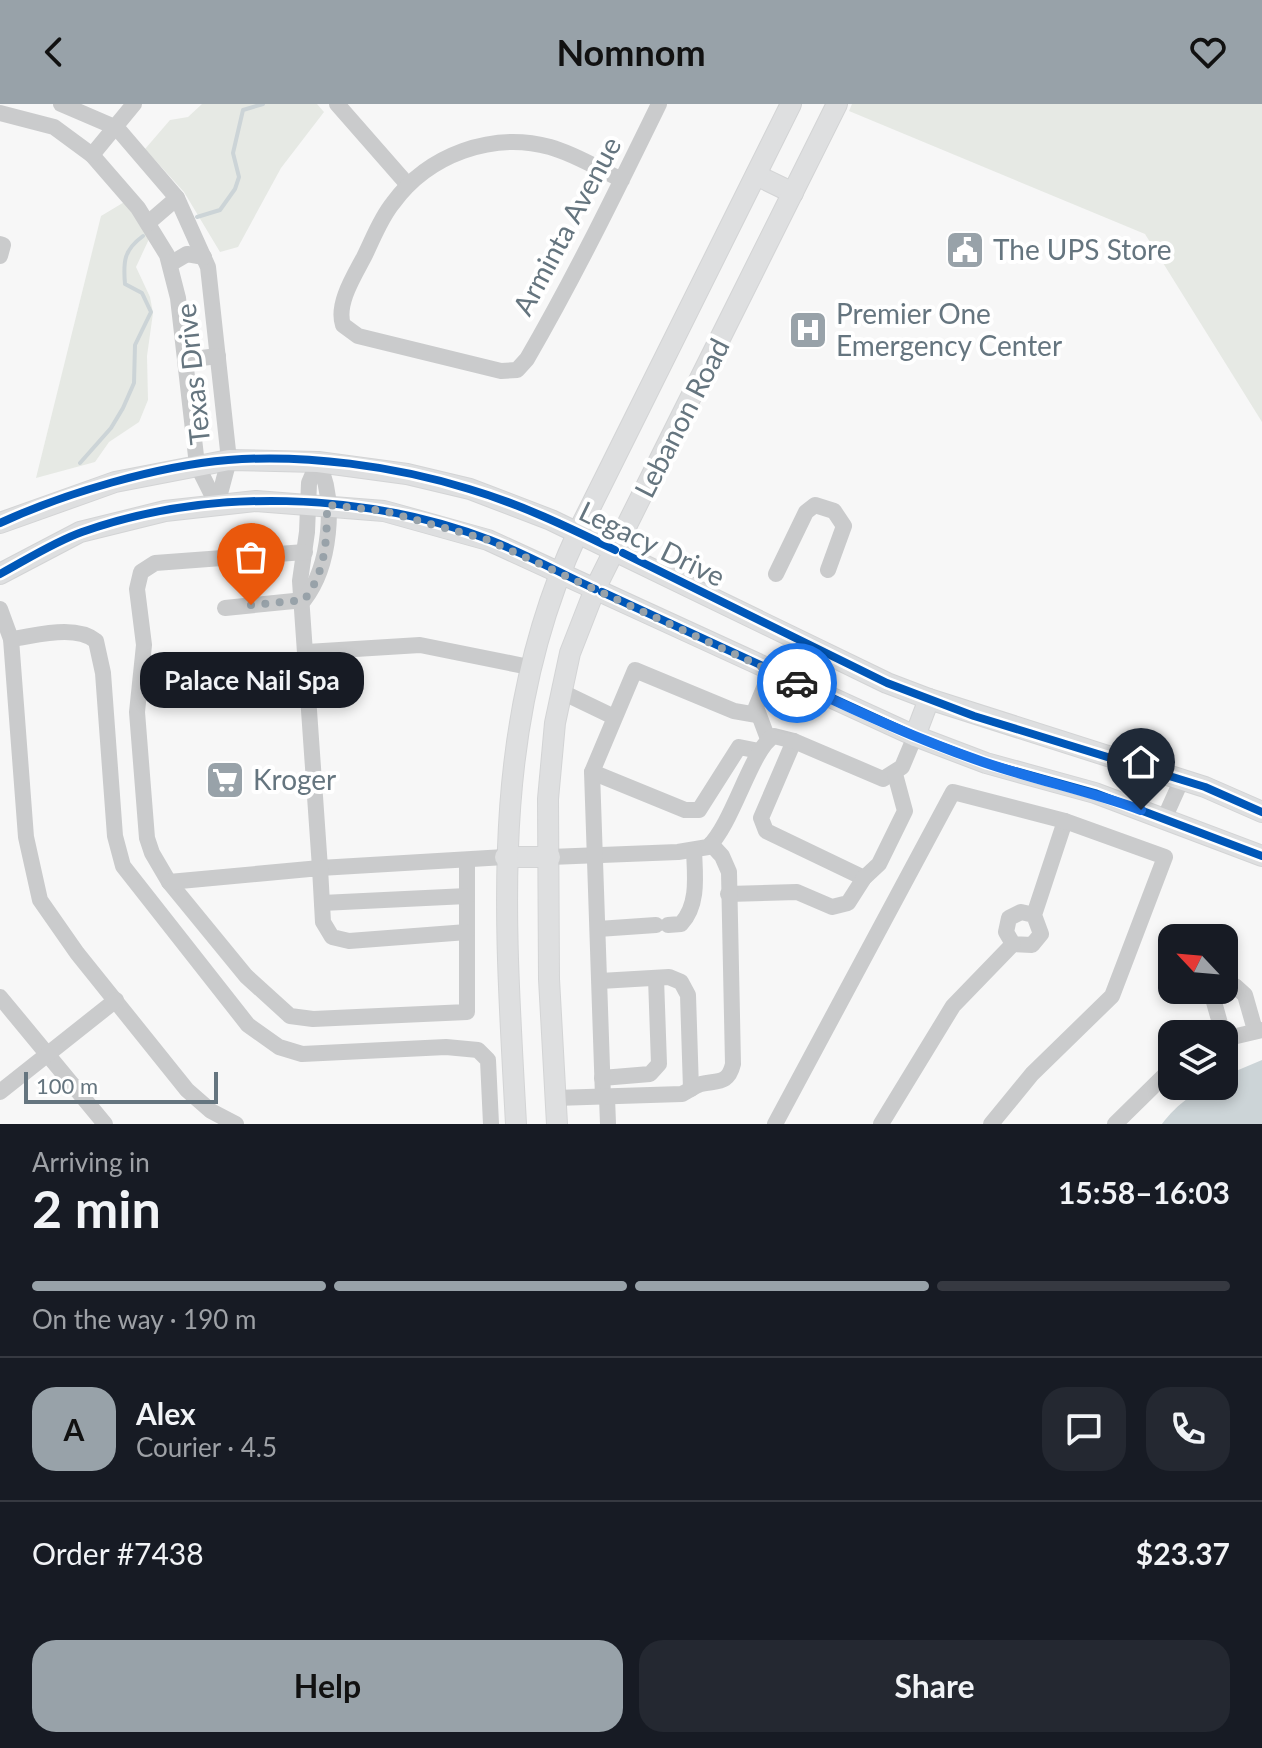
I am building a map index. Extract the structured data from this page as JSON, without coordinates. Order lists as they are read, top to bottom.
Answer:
{
  "streets": {
    "main road": ["Lebanon Road", "Legacy Drive"],
    "street": ["Arminta Avenue", "Texas Drive"]
  },
  "crossings": [
    ["Texas Drive", "Legacy Drive"],
    ["Lebanon Road", "Legacy Drive"]
  ],
  "places": {
    "public building": ["The UPS Store"],
    "hospital": ["Premier One Emergency Center"],
    "other": ["Palace Nail Spa"],
    "supermarket": ["Kroger"]
  },
  "scale_bar": "100 m",
  "north": "top left",
  "page": {
    "header": "Nomnom",
    "bubble": "Palace Nail Spa",
    "scale": "100 m",
    "heading": ["2 min", "Arriving in", "15:58–16:03"],
    "panel": [
      "Alex",
      "Courier · 4.5",
      "Order #7438",
      "$23.37"
    ],
    "bar": "On the way · 190 m",
    "round": "A",
    "buttons": ["Help", "Share"]
  }
}
